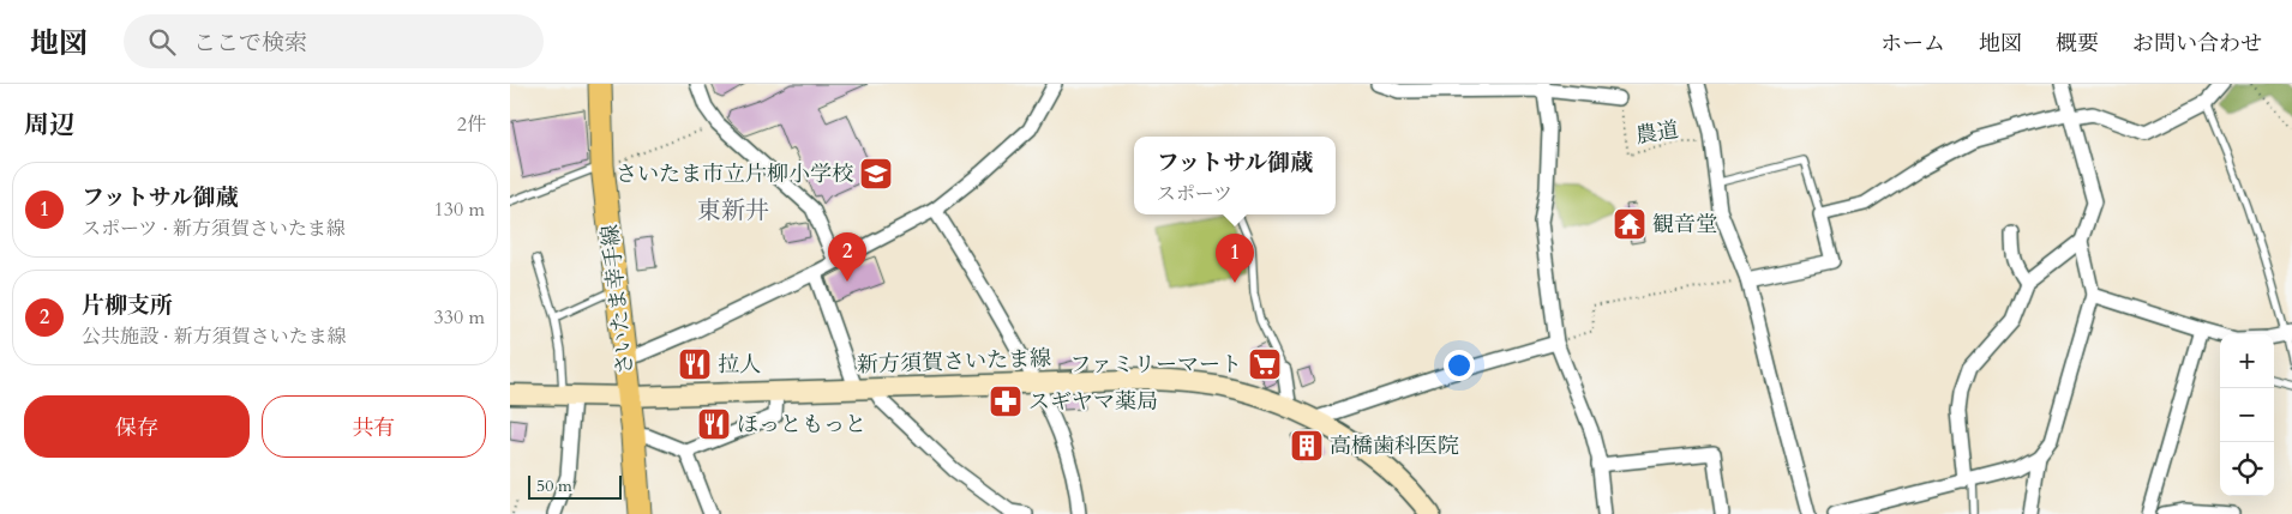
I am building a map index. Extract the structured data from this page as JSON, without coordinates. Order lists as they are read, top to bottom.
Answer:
{
  "streets": {
    "main road": ["さいたま幸手線", "新方須賀さいたま線"],
    "path": ["農道"]
  },
  "crossings": [
    ["さいたま幸手線", "新方須賀さいたま線"]
  ],
  "districts": ["東新井"],
  "places": {
    "school or university": ["さいたま市立片柳小学校"],
    "temple": ["観音堂"],
    "restaurant": ["拉人", "ほっともっと"],
    "supermarket": ["ファミリーマート"],
    "pharmacy": ["スギヤマ薬局"],
    "building": ["高橋歯科医院"]
  },
  "scale_bar": "50 m",
  "page": {
    "header": "地図",
    "search": "ここで検索",
    "nav": [
      "ホーム",
      "地図",
      "概要",
      "お問い合わせ"
    ],
    "heading": ["周辺", "2件"],
    "popup": ["フットサル御蔵", "スポーツ"],
    "list": [
      {
        "mark": "1",
        "name": "フットサル御蔵",
        "note": "スポーツ · 新方須賀さいたま線",
        "value": "130 m"
      },
      {
        "mark": "2",
        "name": "片柳支所",
        "note": "公共施設 · 新方須賀さいたま線",
        "value": "330 m"
      }
    ],
    "pins": ["2", "1"],
    "map_buttons": ["+", "−"],
    "buttons": ["保存", "共有"],
    "scale": "50 m"
  }
}
